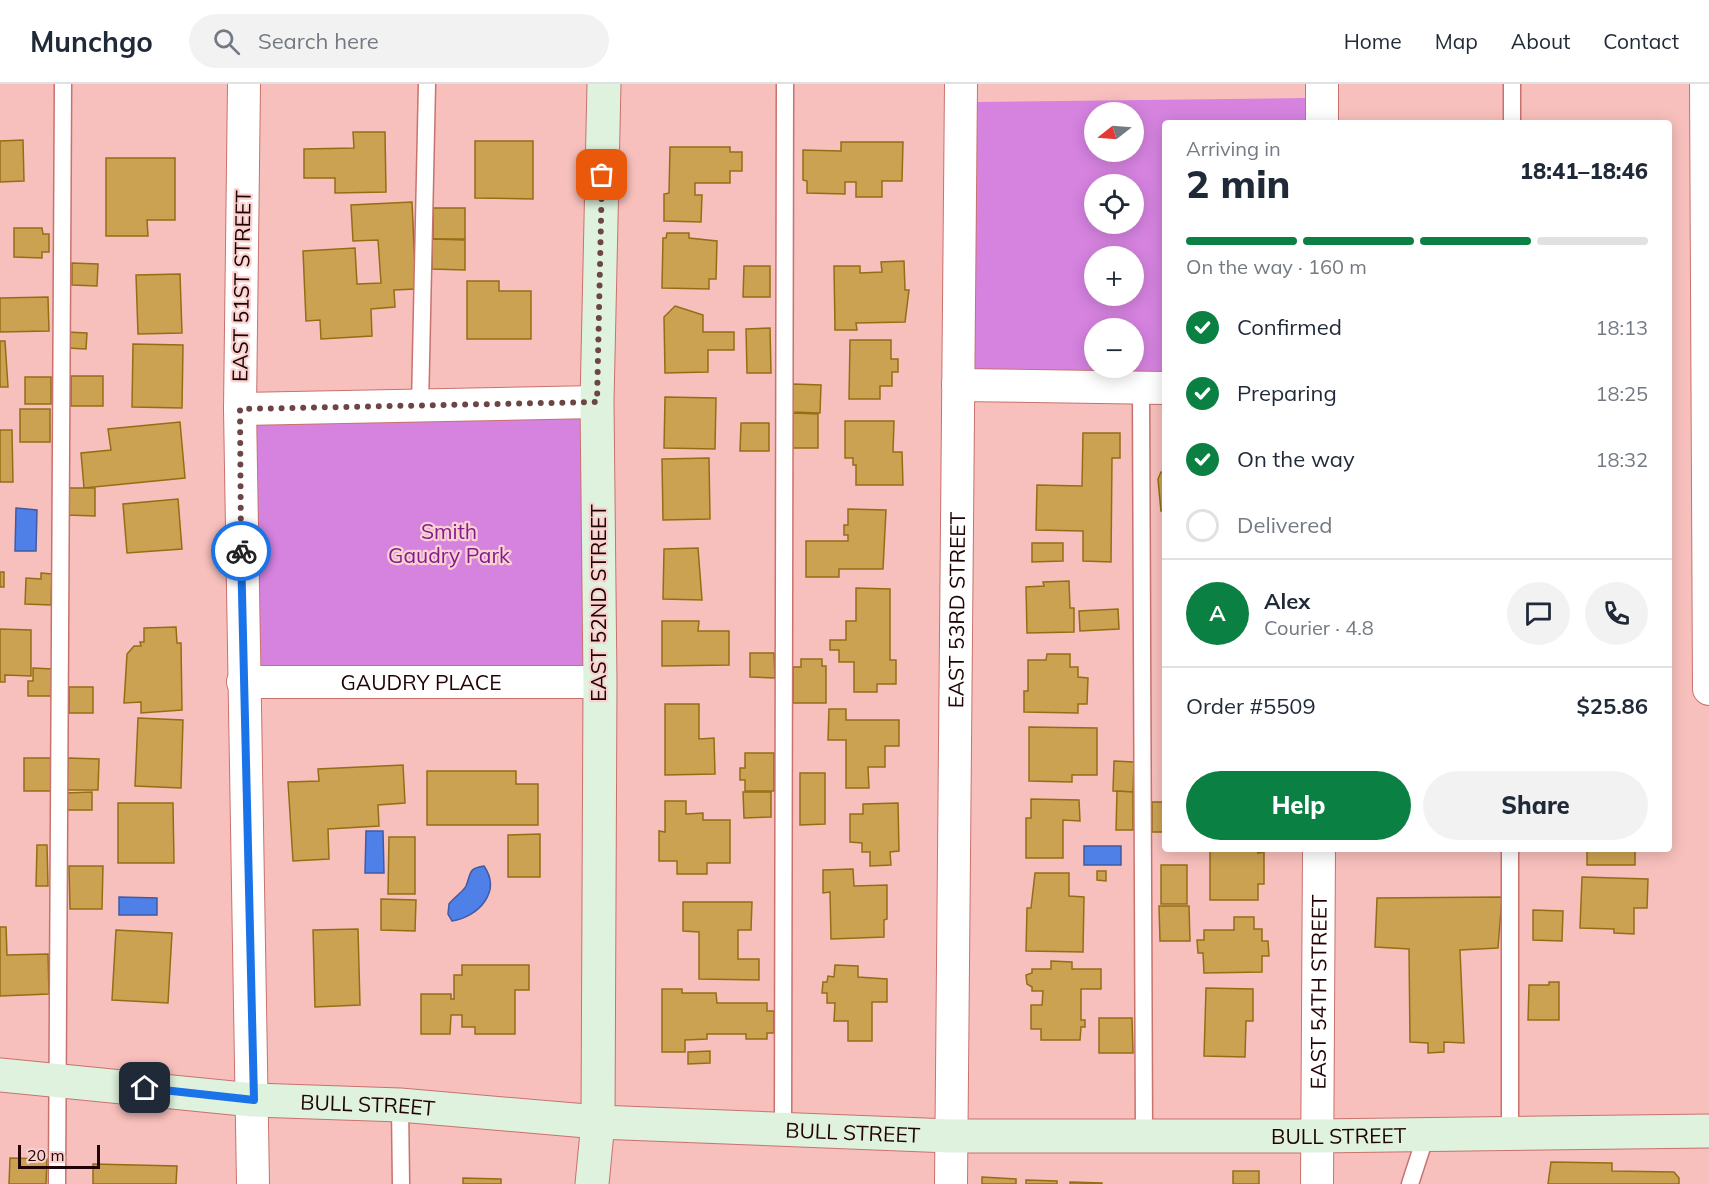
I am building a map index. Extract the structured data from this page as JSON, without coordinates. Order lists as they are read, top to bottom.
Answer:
{
  "streets": {
    "street": [
      "EAST 51ST STREET",
      "EAST 52ND STREET",
      "EAST 53RD STREET",
      "GAUDRY PLACE",
      "EAST 54TH STREET",
      "BULL STREET"
    ]
  },
  "crossings": [
    ["EAST 51ST STREET", "GAUDRY PLACE"],
    ["EAST 51ST STREET", "BULL STREET"],
    ["EAST 52ND STREET", "GAUDRY PLACE"],
    ["EAST 52ND STREET", "BULL STREET"],
    ["EAST 53RD STREET", "BULL STREET"],
    ["EAST 54TH STREET", "BULL STREET"]
  ],
  "parks": ["Smith Gaudry Park"],
  "scale_bar": "20 m",
  "north": "left",
  "page": {
    "header": "Munchgo",
    "search": "Search here",
    "nav": [
      "Home",
      "Map",
      "About",
      "Contact"
    ],
    "map_buttons": ["+", "−"],
    "heading": ["2 min", "Arriving in", "18:41–18:46"],
    "panel": [
      "Alex",
      "Courier · 4.8",
      "Order #5509",
      "$25.86"
    ],
    "bar": "On the way · 160 m",
    "list": [
      ["Confirmed", "18:13"],
      ["Preparing", "18:25"],
      ["On the way", "18:32"],
      "Delivered"
    ],
    "round": "A",
    "buttons": ["Help", "Share"],
    "scale": "20 m"
  }
}
